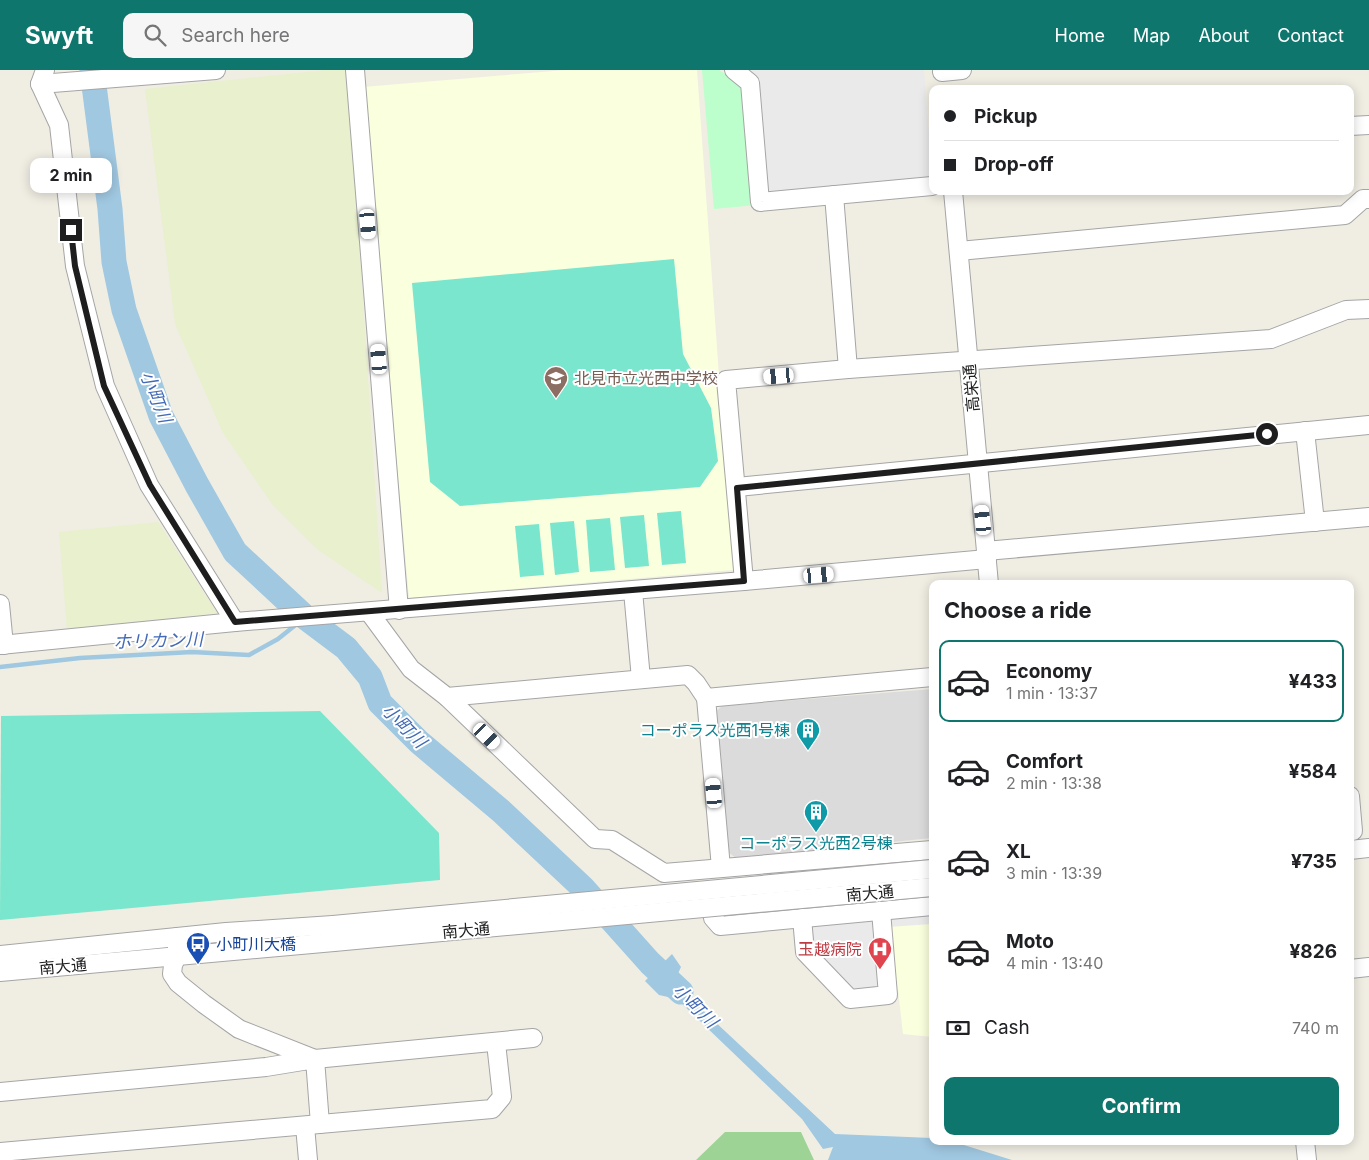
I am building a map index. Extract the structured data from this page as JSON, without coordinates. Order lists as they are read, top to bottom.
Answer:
{
  "streets": {
    "street": ["高栄通", "南大通"]
  },
  "water": ["小町川", "ホリカン川"],
  "places": {
    "school or university": ["北見市立光西中学校"],
    "building": ["コーポラス光西1号棟", "コーポラス光西2号棟"],
    "bus stop": ["小町川大橋"],
    "hospital": ["玉越病院"]
  },
  "page": {
    "header": "Swyft",
    "search": "Search here",
    "nav": [
      "Home",
      "Map",
      "About",
      "Contact"
    ],
    "banner": ["Pickup", "Drop-off"],
    "bubble": "2 min",
    "heading": "Choose a ride",
    "list": [
      {
        "name": "Economy",
        "note": "1 min · 13:37",
        "value": "¥433"
      },
      {
        "name": "Comfort",
        "note": "2 min · 13:38",
        "value": "¥584"
      },
      {
        "name": "XL",
        "note": "3 min · 13:39",
        "value": "¥735"
      },
      {
        "name": "Moto",
        "note": "4 min · 13:40",
        "value": "¥826"
      }
    ],
    "pay": ["Cash", "740 m"],
    "buttons": "Confirm"
  }
}
